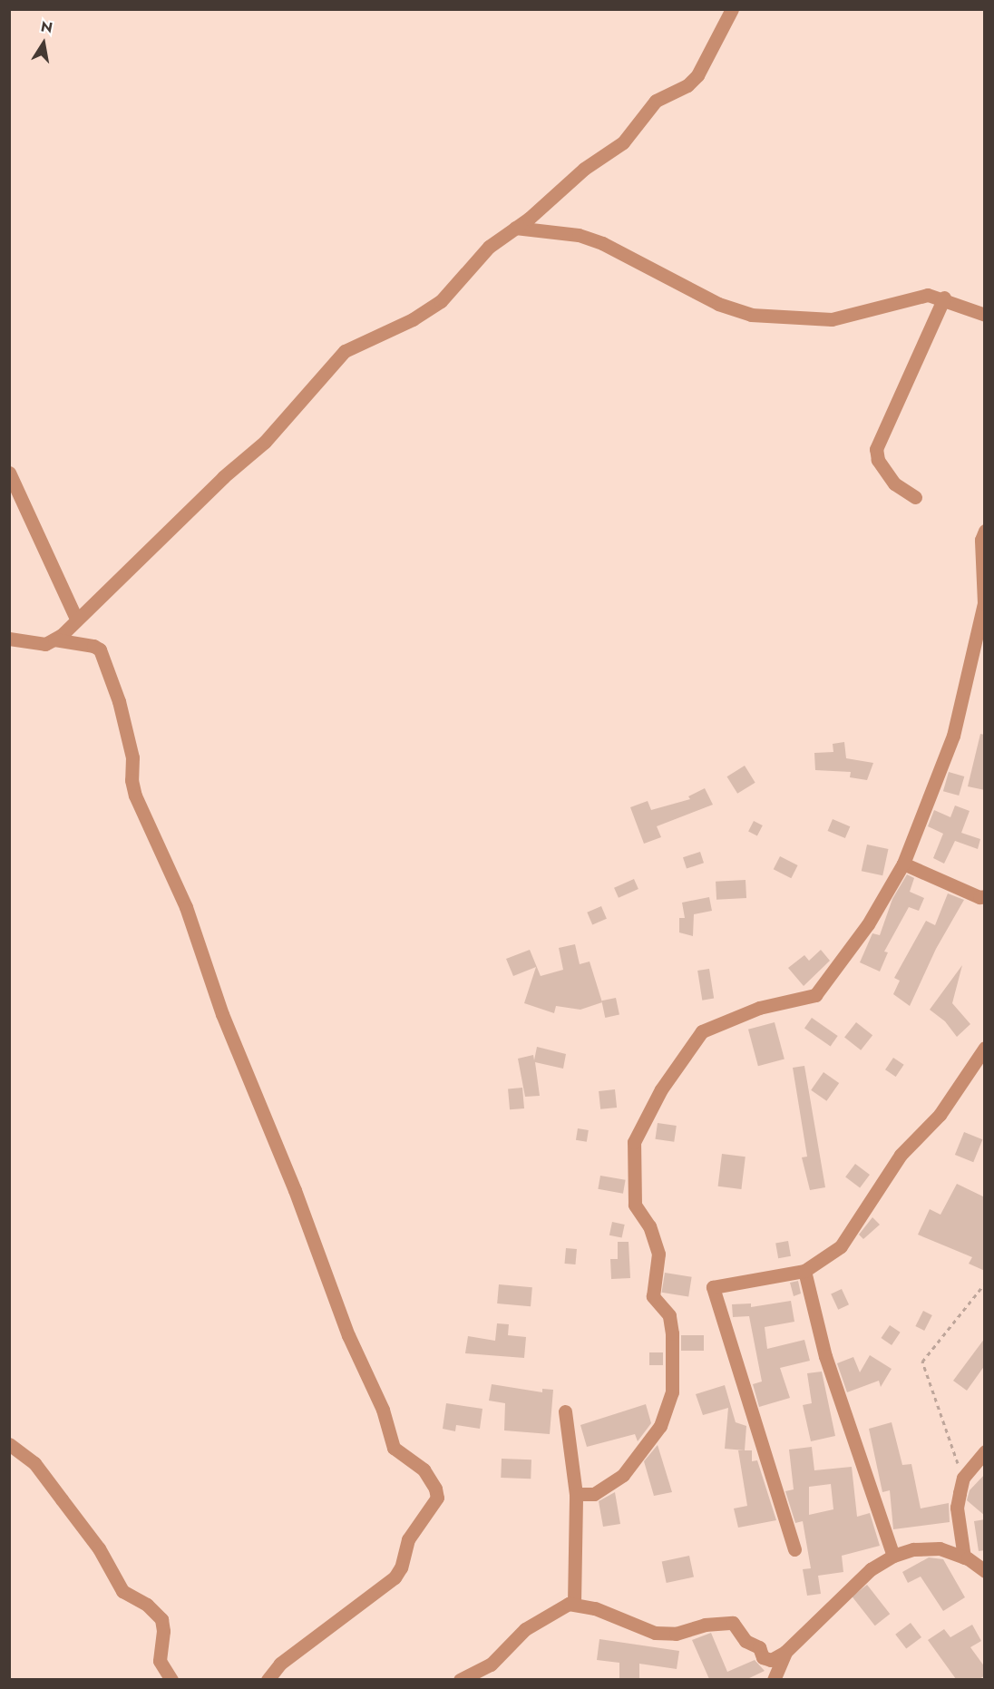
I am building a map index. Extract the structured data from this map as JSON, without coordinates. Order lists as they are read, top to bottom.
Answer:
{
  "north": "top"
}
